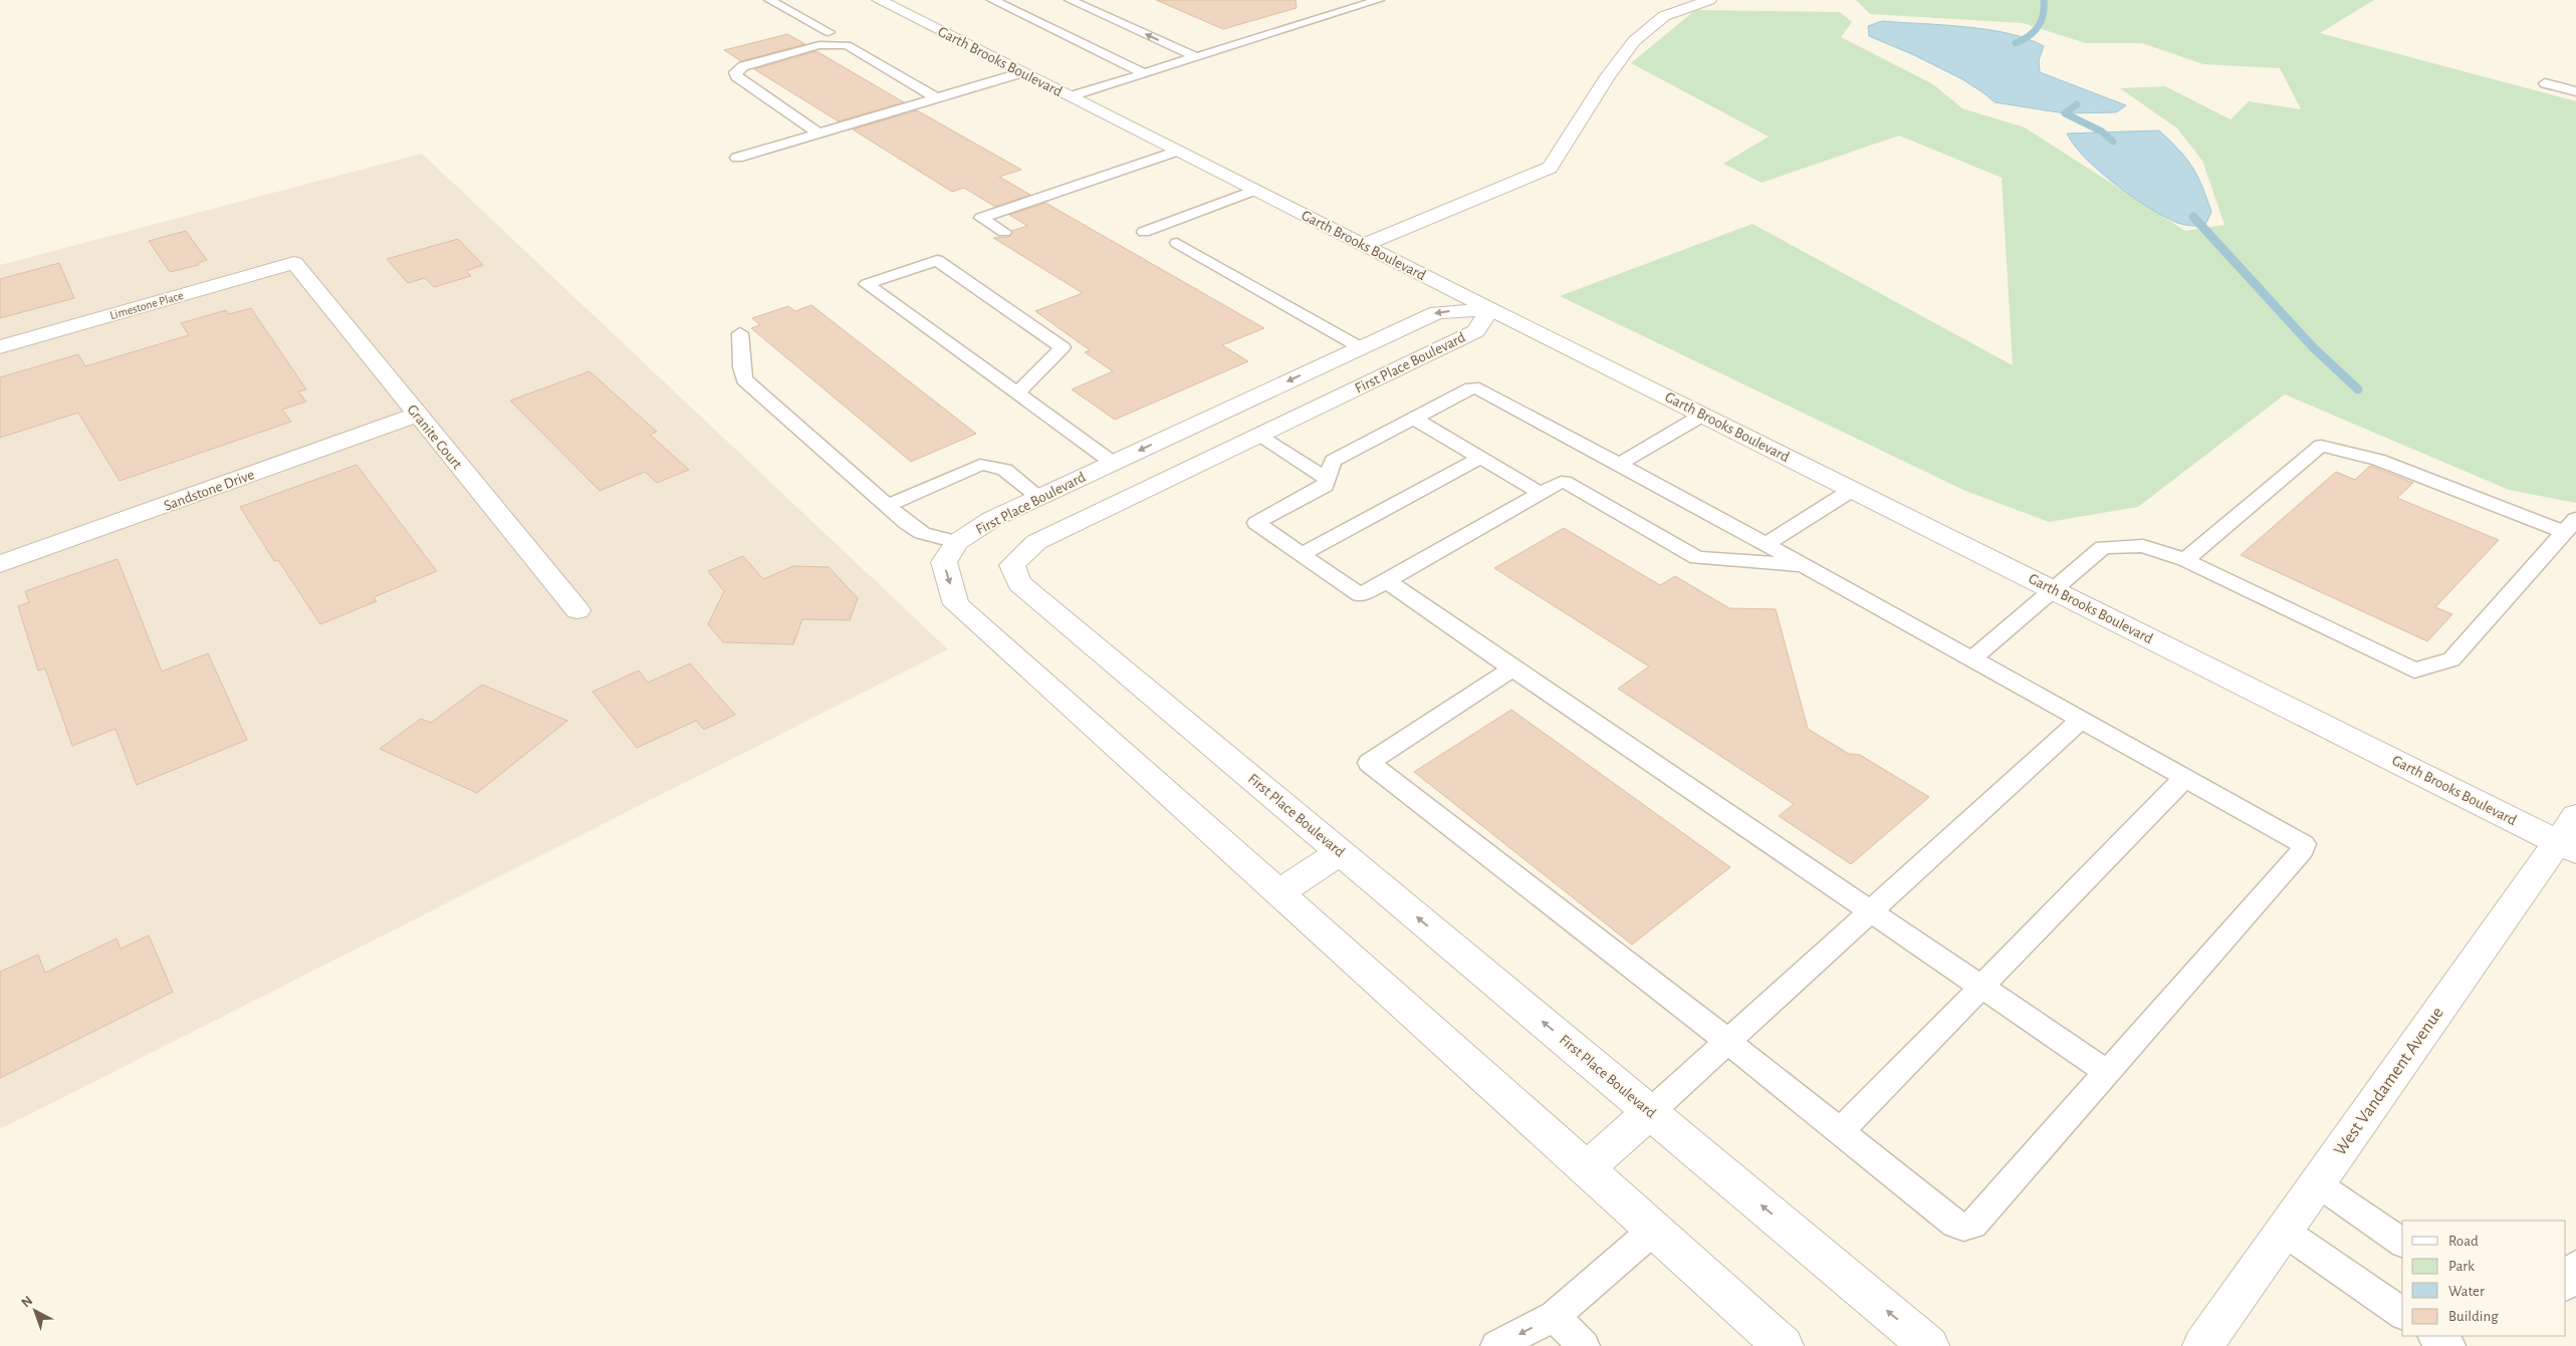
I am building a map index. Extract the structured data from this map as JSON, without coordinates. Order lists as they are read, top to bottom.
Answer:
{
  "streets": {
    "street": [
      "Garth Brooks Boulevard",
      "Limestone Place",
      "First Place Boulevard",
      "Granite Court",
      "Sandstone Drive",
      "West Vandament Avenue"
    ]
  },
  "crossings": [
    ["Garth Brooks Boulevard", "First Place Boulevard"],
    ["Garth Brooks Boulevard", "West Vandament Avenue"],
    ["Limestone Place", "Granite Court"],
    ["Granite Court", "Sandstone Drive"]
  ],
  "legend": [
    "Road",
    "Park",
    "Water",
    "Building"
  ],
  "north": "top left"
}
